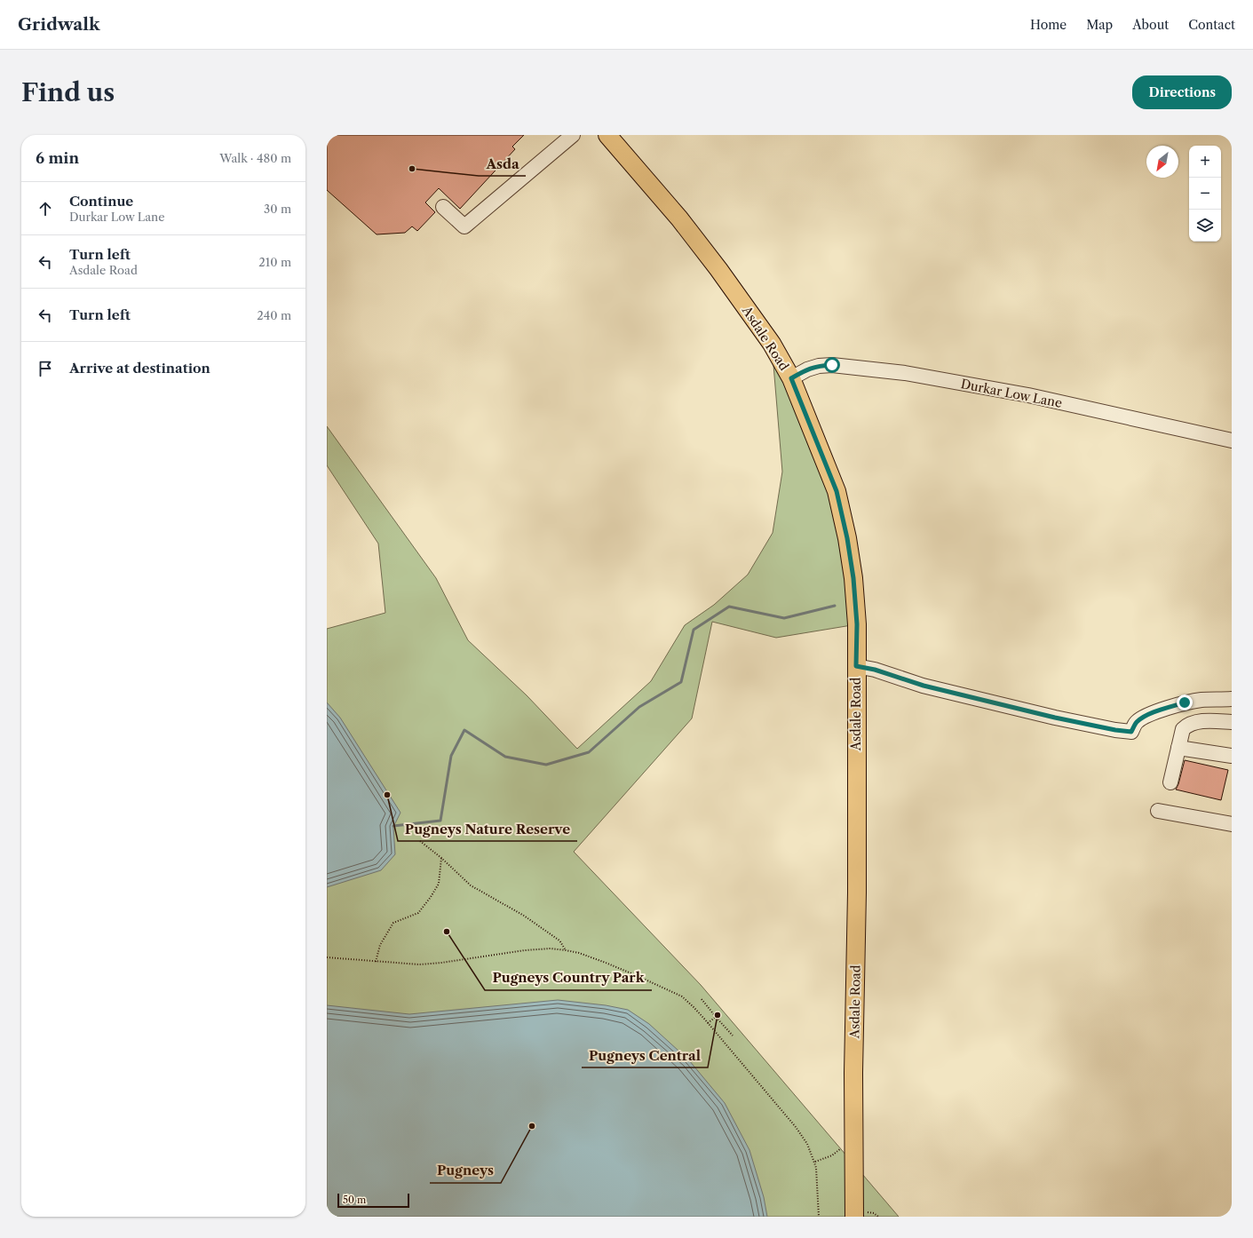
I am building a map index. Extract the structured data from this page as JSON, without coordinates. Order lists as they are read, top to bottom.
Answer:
{
  "streets": {
    "main road": ["Asdale Road"],
    "street": ["Durkar Low Lane"]
  },
  "crossings": [
    ["Asdale Road", "Durkar Low Lane"]
  ],
  "places": [
    "Asda",
    "Pugneys Nature Reserve",
    "Pugneys Country Park",
    "Pugneys Central",
    "Pugneys"
  ],
  "scale_bar": "50 m",
  "north": "bottom left",
  "page": {
    "header": "Gridwalk",
    "nav": [
      "Home",
      "Map",
      "About",
      "Contact"
    ],
    "buttons": "Directions",
    "title": "Find us",
    "heading": ["6 min", "Walk · 480 m"],
    "map_buttons": ["+", "−"],
    "list": [
      ["Continue", "Durkar Low Lane", "30 m"],
      ["Turn left", "Asdale Road", "210 m"],
      ["Turn left", "240 m"],
      "Arrive at destination"
    ],
    "scale": "50 m"
  }
}
